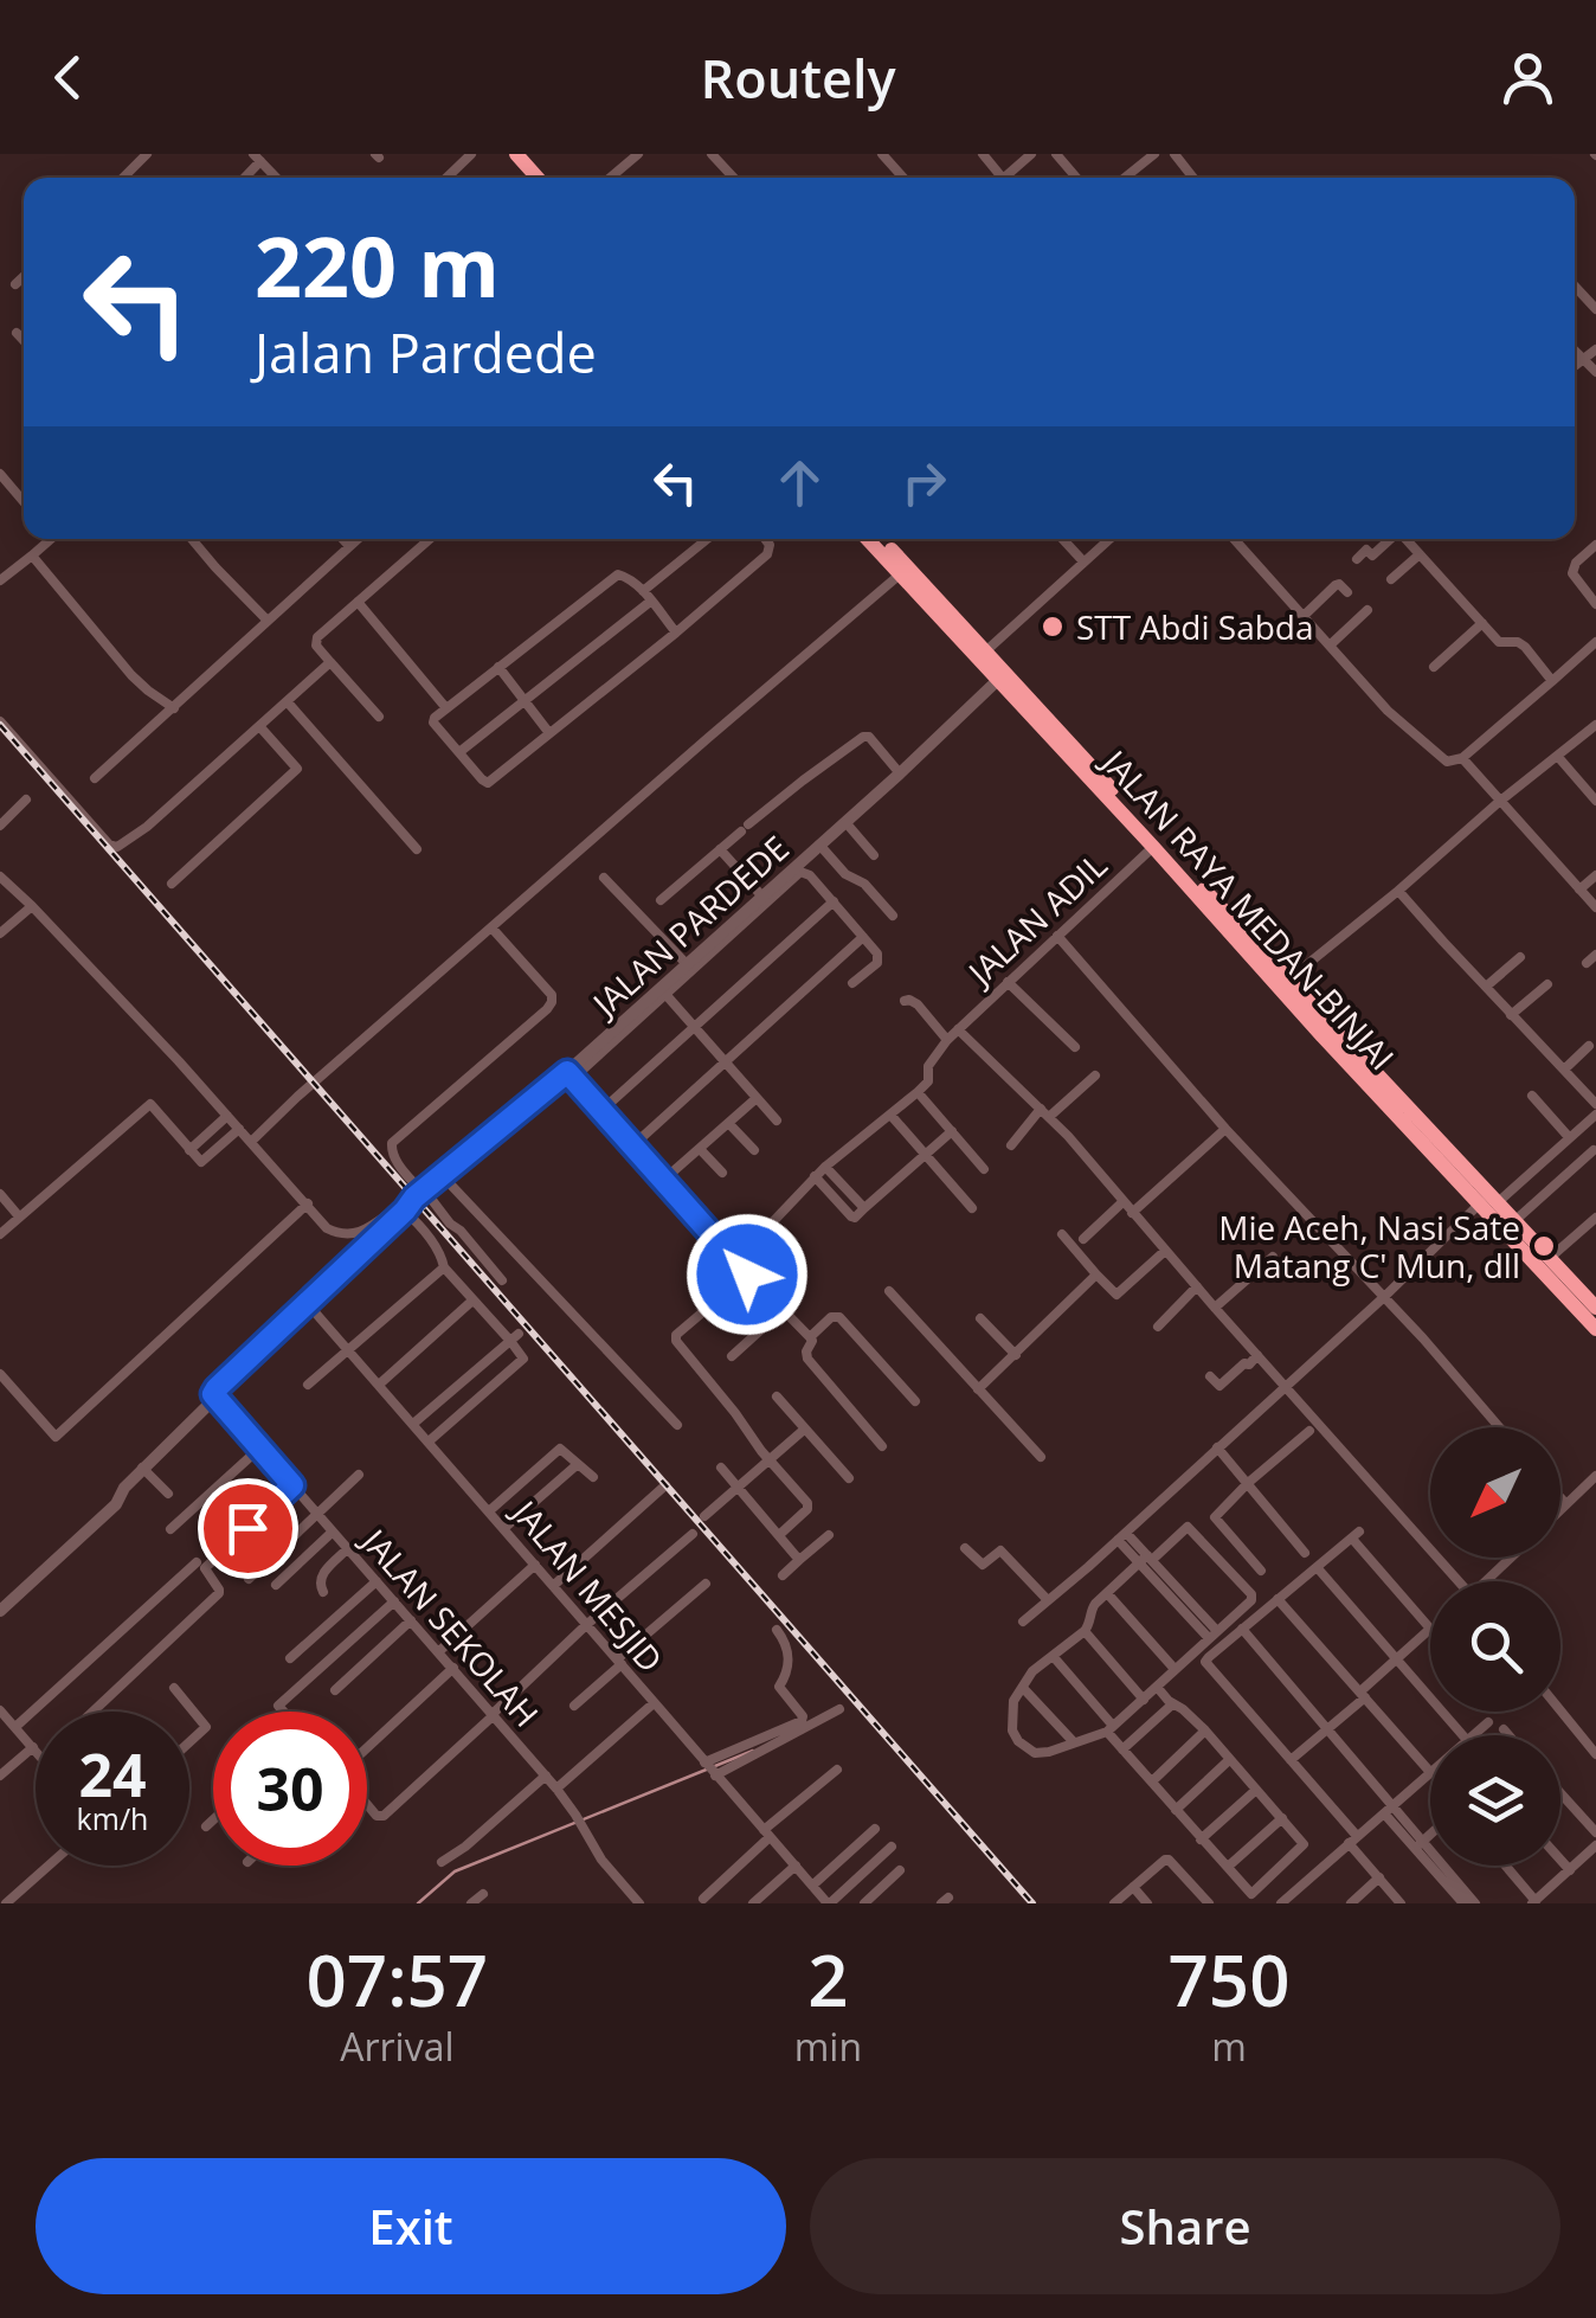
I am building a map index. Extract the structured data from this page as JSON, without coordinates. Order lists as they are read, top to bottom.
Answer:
{
  "streets": {
    "highway": ["JALAN RAYA MEDAN-BINJAI"],
    "street": [
      "JALAN ADIL",
      "JALAN PARDEDE",
      "JALAN MESJID",
      "JALAN SEKOLAH"
    ]
  },
  "crossings": [
    ["JALAN RAYA MEDAN-BINJAI", "JALAN ADIL"],
    ["JALAN RAYA MEDAN-BINJAI", "JALAN PARDEDE"],
    ["JALAN PARDEDE", "JALAN MESJID"],
    ["JALAN PARDEDE", "JALAN SEKOLAH"]
  ],
  "places": ["STT Abdi Sabda", "Mie Aceh, Nasi Sate Matang C' Mun, dll"],
  "north": "bottom left",
  "page": {
    "header": "Routely",
    "turn": ["220 m", "Jalan Pardede"],
    "speed": "24 km/h",
    "limit": "30",
    "eta": [
      "07:57",
      "Arrival",
      "2",
      "min",
      "750",
      "m"
    ],
    "buttons": ["Exit", "Share"]
  }
}
